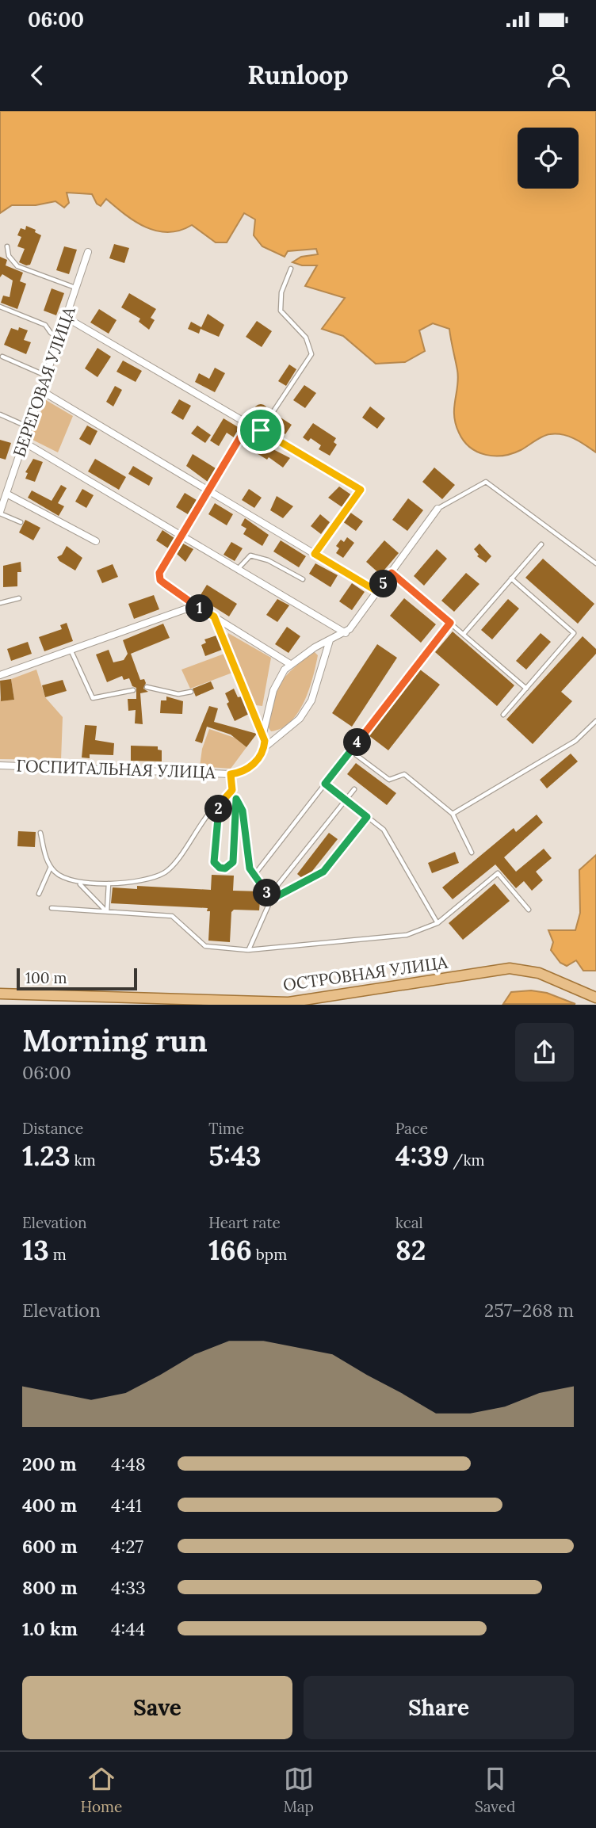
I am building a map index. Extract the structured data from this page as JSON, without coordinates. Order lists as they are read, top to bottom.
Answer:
{
  "streets": {
    "main road": ["ОСТРОВНАЯ УЛИЦА"],
    "street": ["БЕРЕГОВАЯ УЛИЦА", "ГОСПИТАЛЬНАЯ УЛИЦА"]
  },
  "scale_bar": "100 m",
  "page": {
    "status": "06:00",
    "header": "Runloop",
    "pins": [
      "5",
      "1",
      "4",
      "2",
      "3"
    ],
    "scale": "100 m",
    "heading": ["Morning run", "06:00"],
    "stats": [
      ["Distance", "1.23 km"],
      ["Time", "5:43"],
      ["Pace", "4:39 /km"],
      ["Elevation", "13 m"],
      ["Heart rate", "166 bpm"],
      ["kcal", "82"]
    ],
    "chart": ["Elevation", "257–268 m"],
    "list": [
      {
        "name": "200 m",
        "note": "4:48"
      },
      {
        "name": "400 m",
        "note": "4:41"
      },
      {
        "name": "600 m",
        "note": "4:27"
      },
      {
        "name": "800 m",
        "note": "4:33"
      },
      {
        "name": "1.0 km",
        "note": "4:44"
      }
    ],
    "buttons": ["Save", "Share"],
    "tabs": ["Home", "Map", "Saved"]
  }
}
